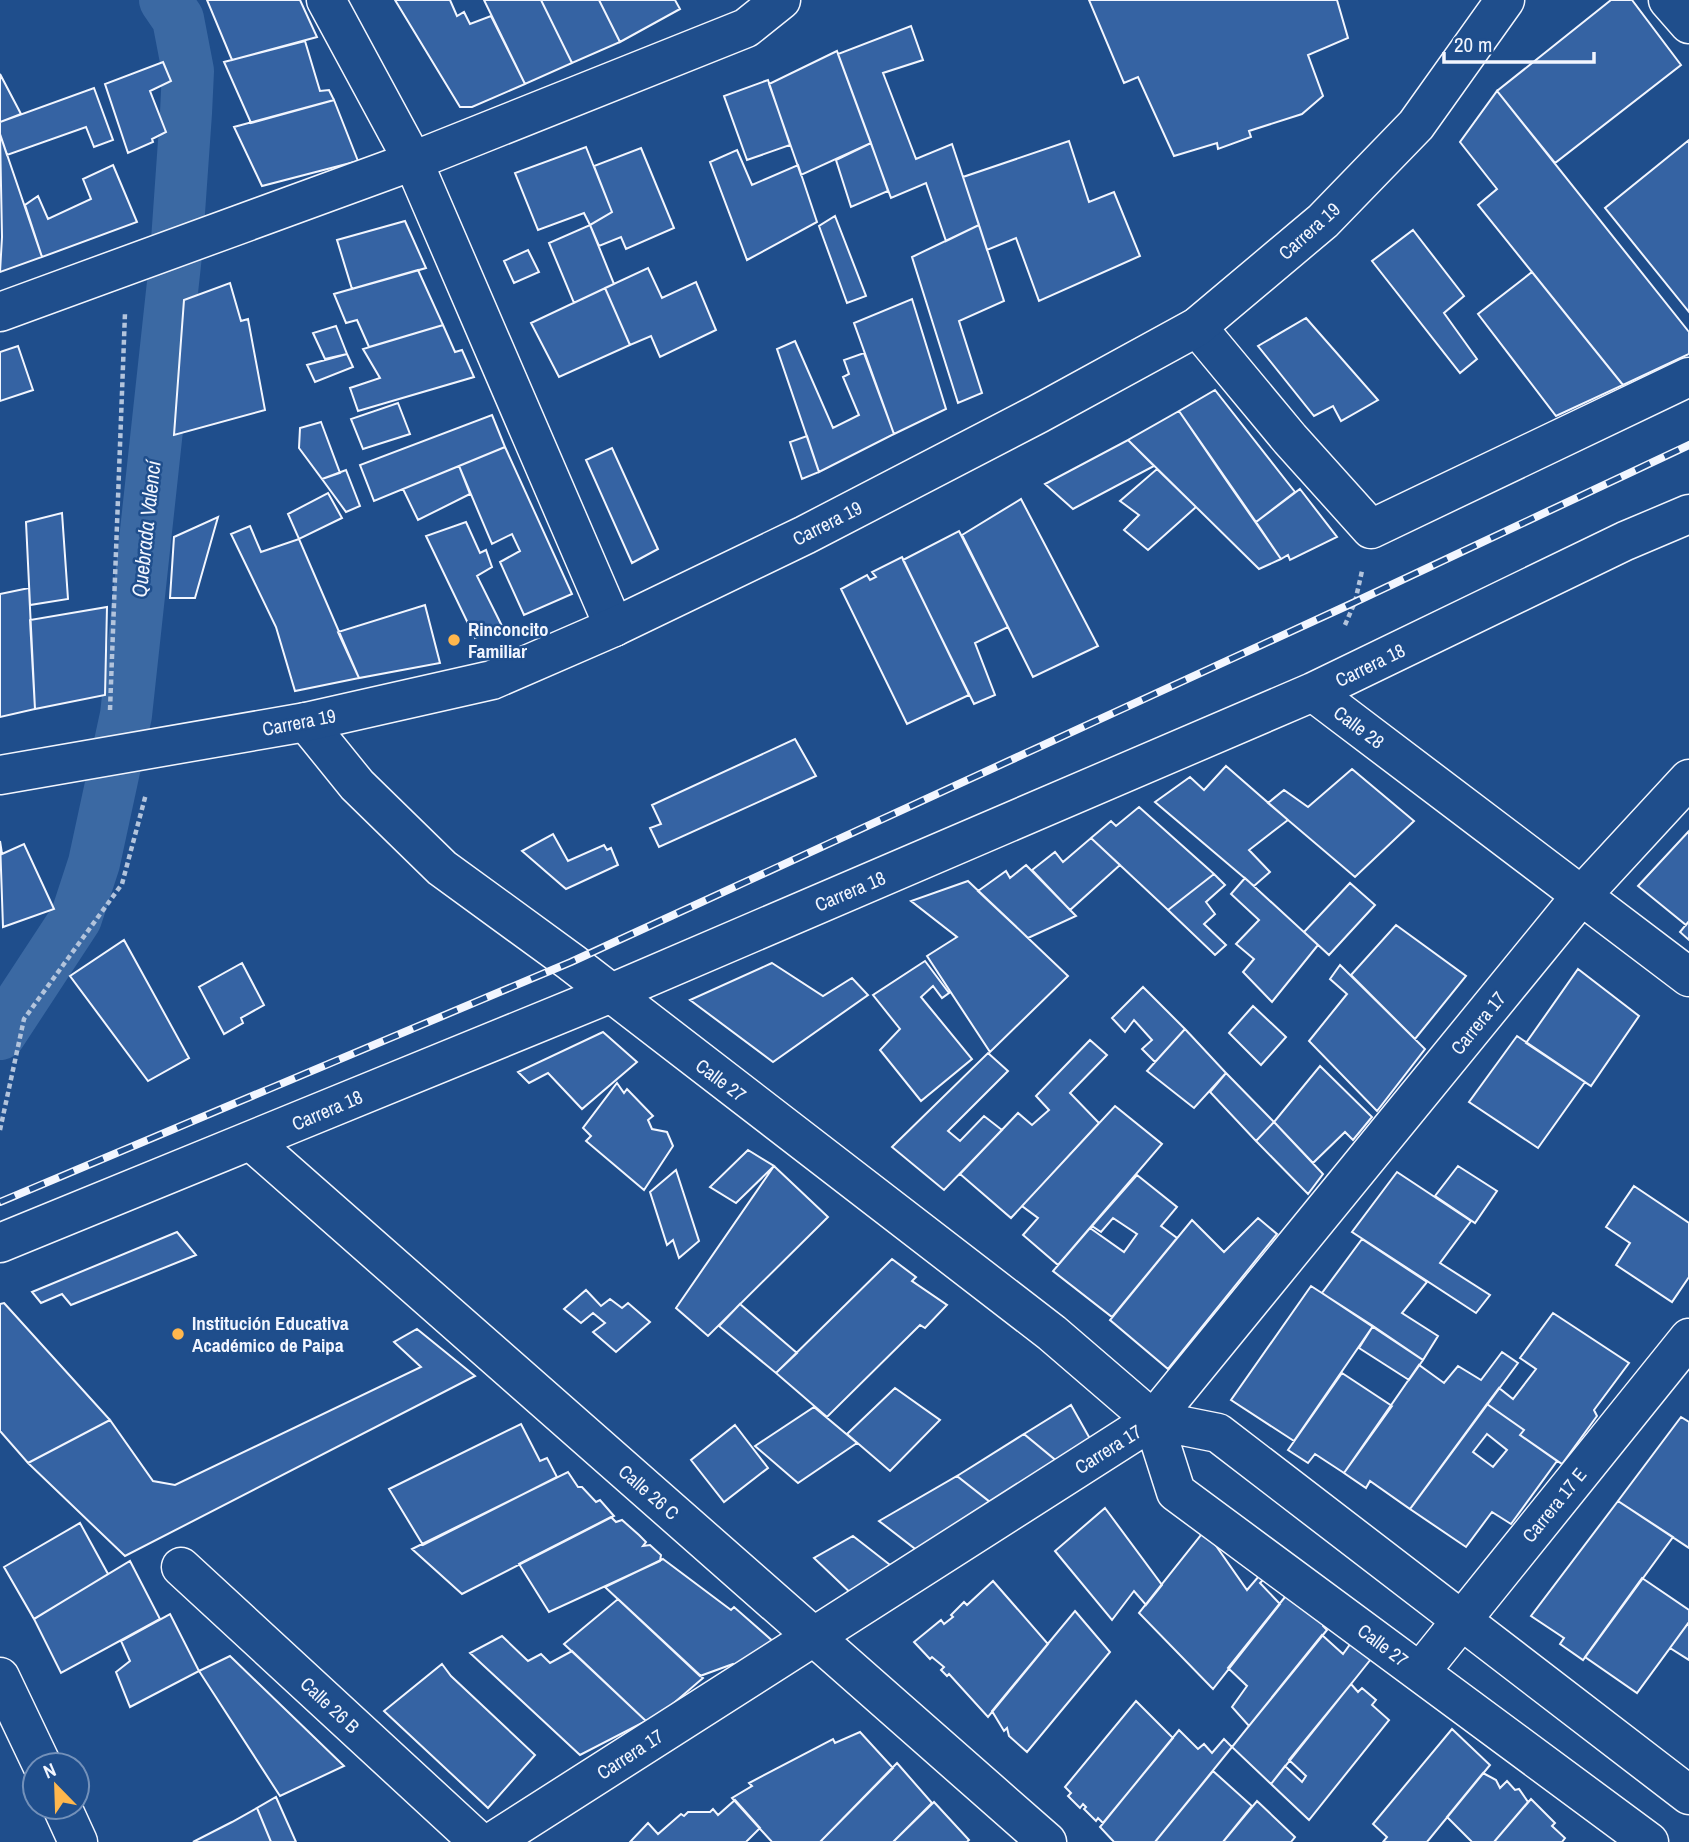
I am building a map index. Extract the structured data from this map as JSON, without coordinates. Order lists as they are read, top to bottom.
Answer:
{
  "streets": {
    "street": [
      "Carrera 19",
      "Carrera 18",
      "Calle 28",
      "Carrera 17",
      "Calle 27",
      "Calle 26 C",
      "Carrera 17 E",
      "Calle 26 B"
    ]
  },
  "crossings": [
    ["Carrera 19", "Calle 27"],
    ["Carrera 18", "Calle 28"],
    ["Carrera 18", "Calle 27"],
    ["Carrera 18", "Calle 26 C"],
    ["Calle 28", "Carrera 17"],
    ["Carrera 17", "Calle 27"],
    ["Carrera 17", "Calle 26 C"],
    ["Calle 27", "Carrera 17 E"]
  ],
  "water": ["Quebrada Valencí"],
  "places": ["Rinconcito Familiar", "Institución Educativa Académico de Paipa"],
  "scale_bar": "20 m",
  "north": "top left"
}
